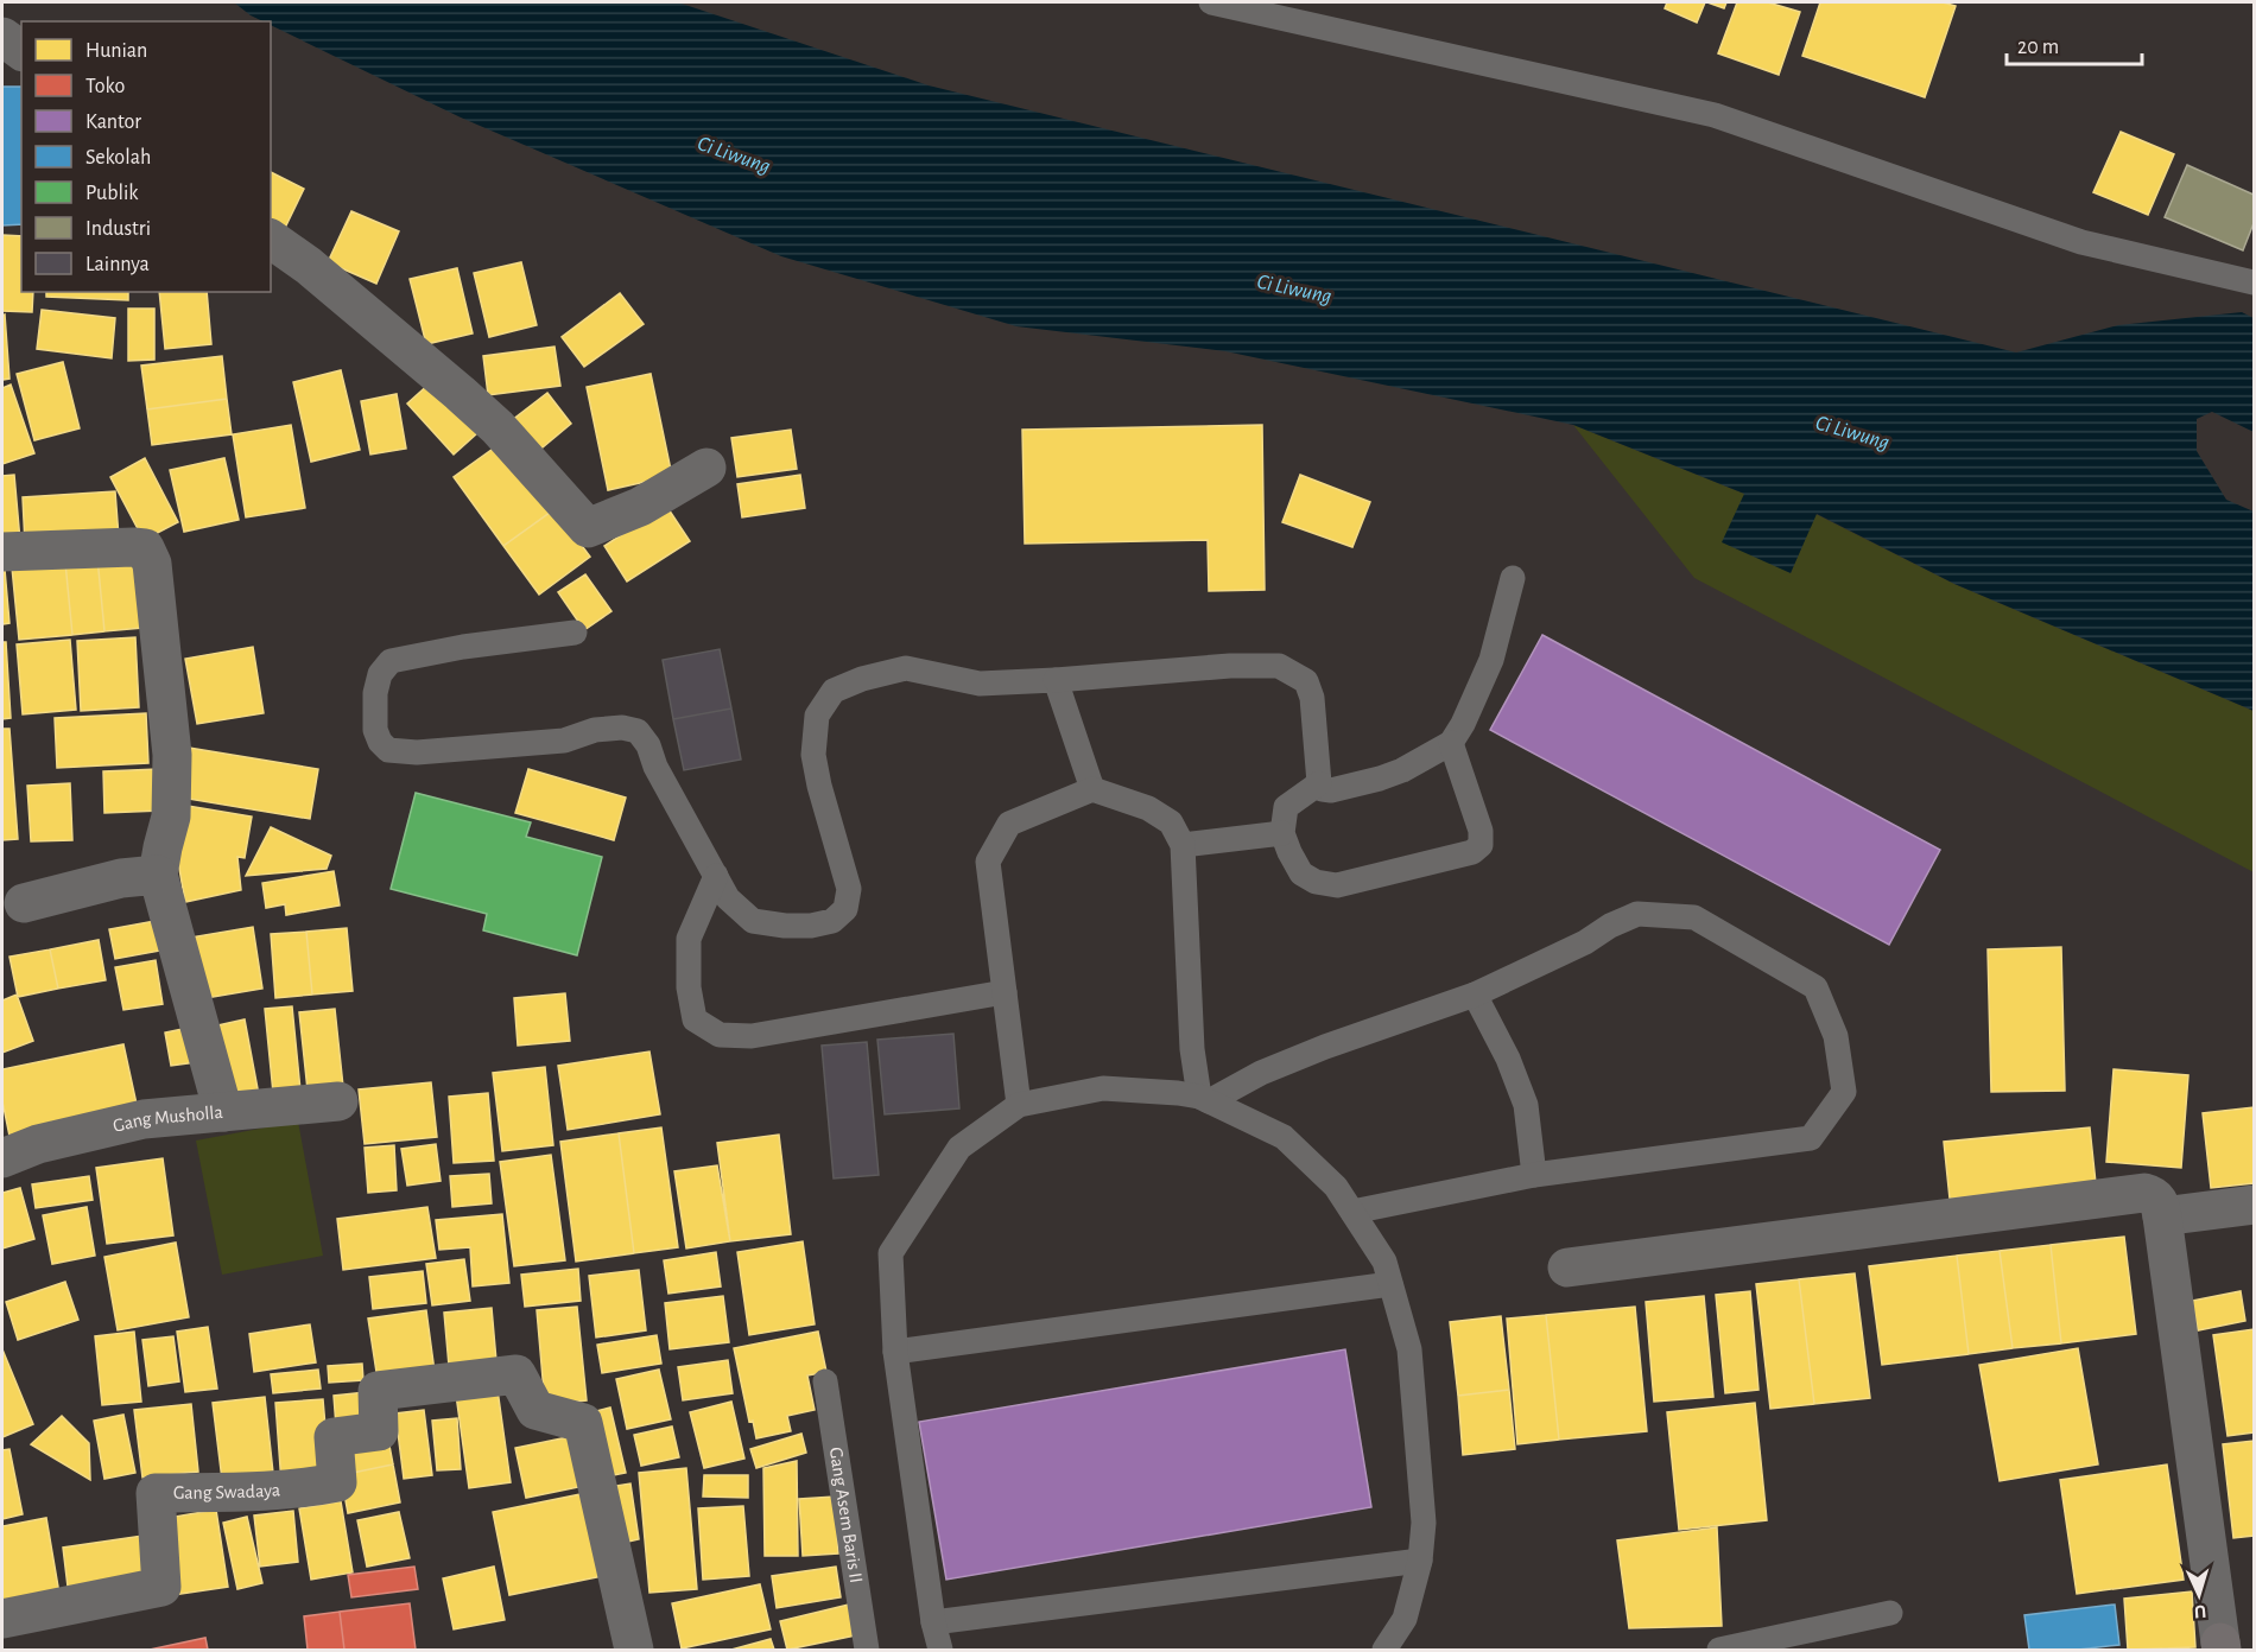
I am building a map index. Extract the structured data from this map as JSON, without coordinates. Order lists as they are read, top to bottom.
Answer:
{
  "streets": {
    "street": ["Gang Musholla", "Gang Swadaya"],
    "lane": ["Gang Asem Baris II"]
  },
  "water": ["Ci Liwung"],
  "legend": [
    "Hunian",
    "Toko",
    "Kantor",
    "Sekolah",
    "Publik",
    "Industri",
    "Lainnya"
  ],
  "scale_bar": "20 m",
  "north": "bottom"
}
